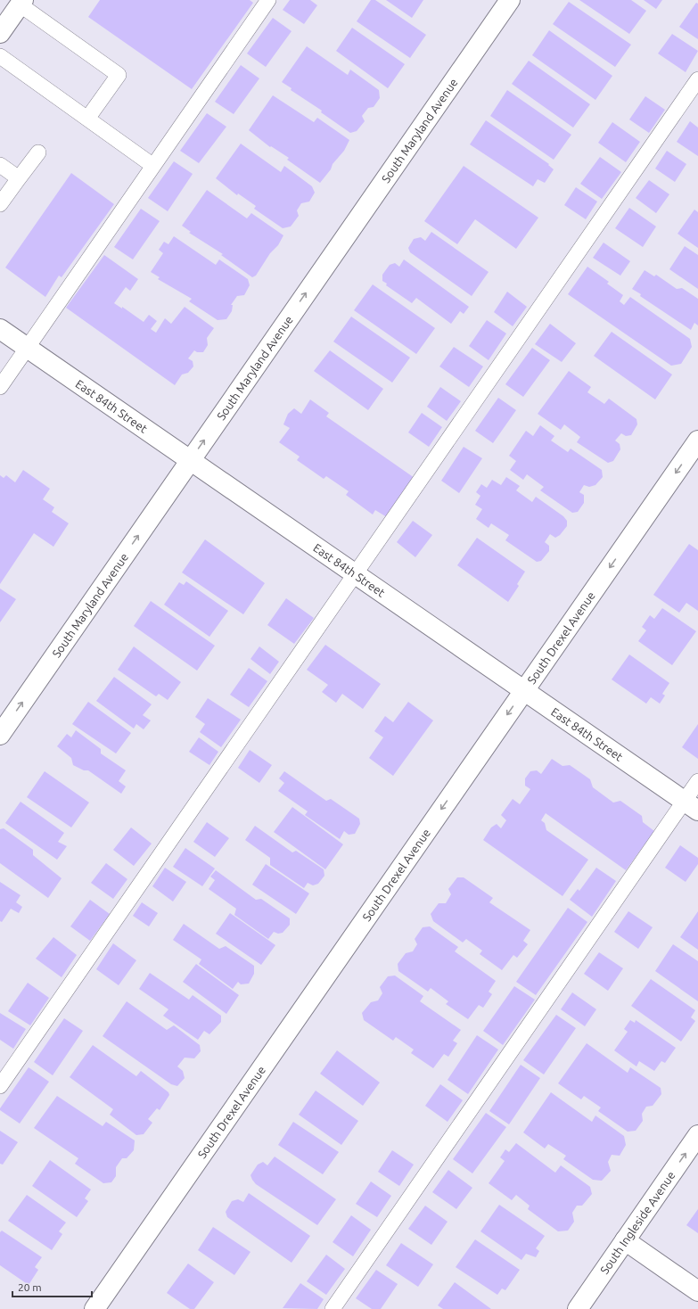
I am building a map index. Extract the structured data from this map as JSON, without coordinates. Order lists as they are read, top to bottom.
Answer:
{
  "streets": {
    "street": [
      "South Maryland Avenue",
      "East 84th Street",
      "South Drexel Avenue",
      "South Ingleside Avenue"
    ]
  },
  "crossings": [
    ["South Maryland Avenue", "East 84th Street"],
    ["East 84th Street", "South Drexel Avenue"]
  ],
  "one_way": ["South Maryland Avenue", "South Drexel Avenue", "South Ingleside Avenue"],
  "scale_bar": "20 m"
}
